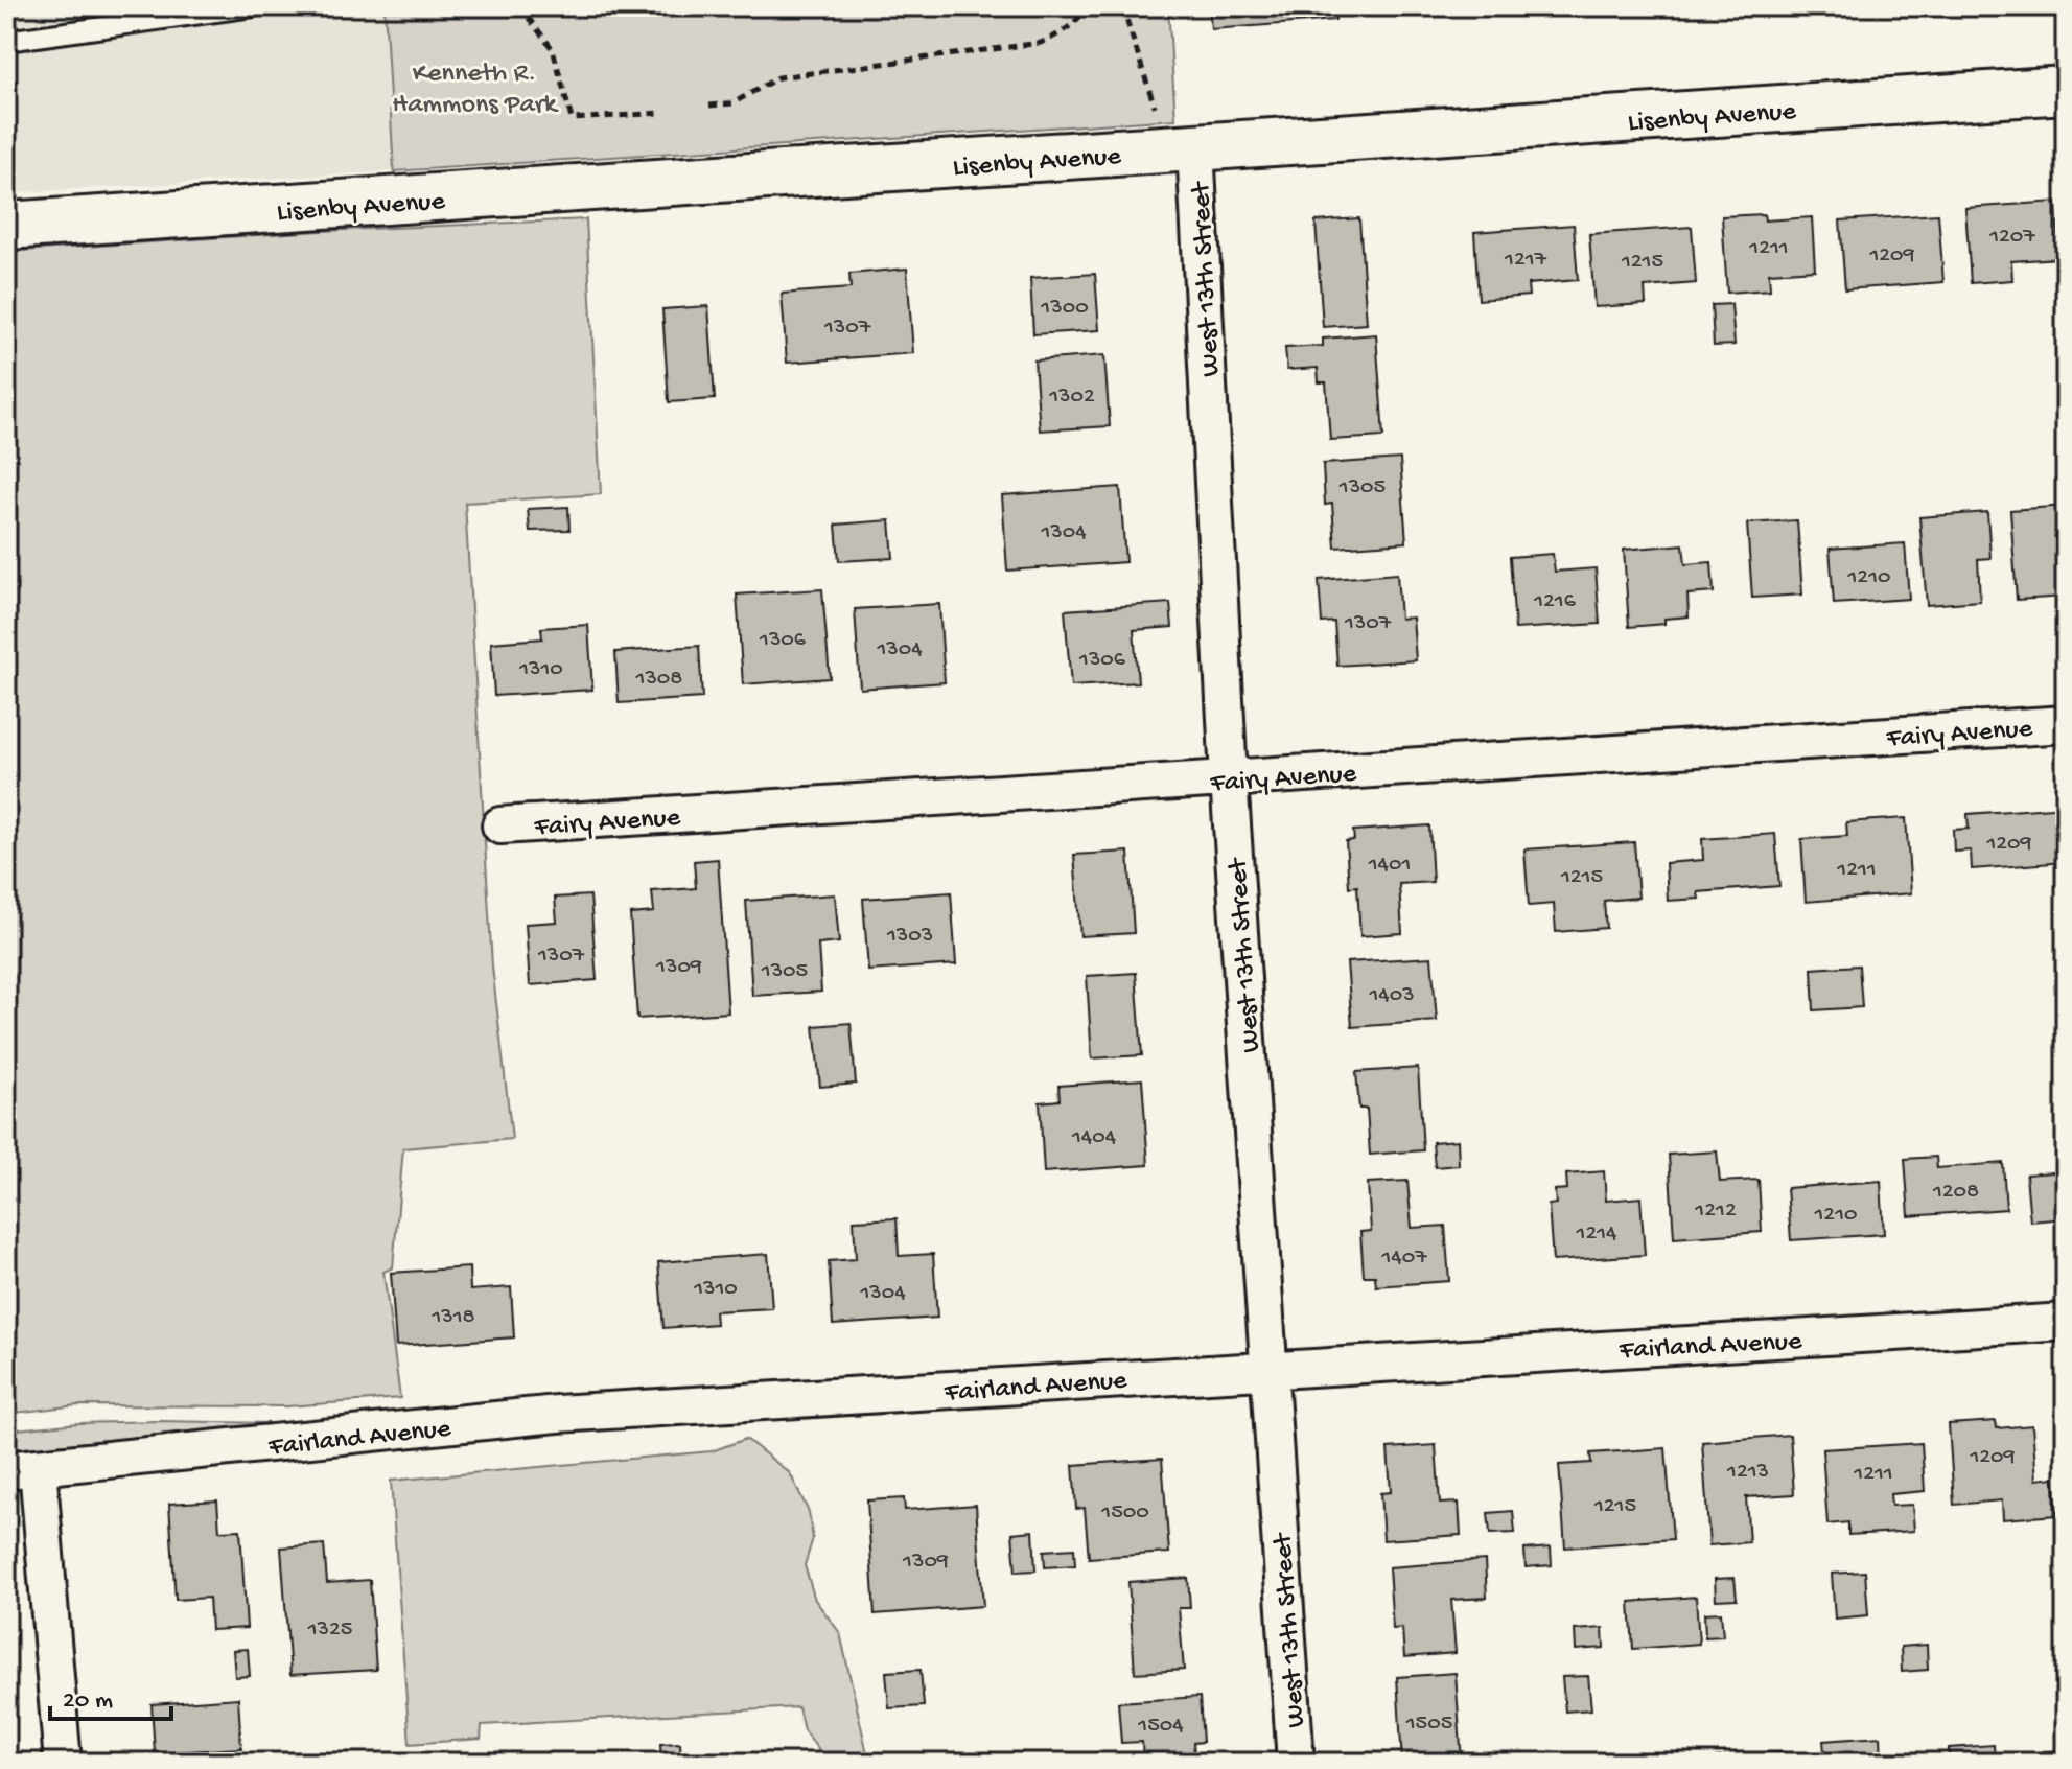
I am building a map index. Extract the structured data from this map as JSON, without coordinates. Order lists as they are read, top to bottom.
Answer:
{
  "streets": {
    "main road": ["Lisenby Avenue"],
    "street": ["West 13th Street", "Fairy Avenue", "Fairland Avenue"]
  },
  "crossings": [
    ["Lisenby Avenue", "West 13th Street"],
    ["West 13th Street", "Fairy Avenue"],
    ["West 13th Street", "Fairland Avenue"]
  ],
  "parks": ["Kenneth R. Hammons Park"],
  "house_numbers": [
    "1207",
    "1211",
    "1209",
    "1217",
    "1215",
    "1300",
    "1307",
    "1302",
    "1305",
    "1304",
    "1210",
    "1216",
    "1307",
    "1306",
    "1304",
    "1306",
    "1310",
    "1308",
    "1209",
    "1401",
    "1211",
    "1215",
    "1303",
    "1307",
    "1309",
    "1305",
    "1403",
    "1404",
    "1208",
    "1212",
    "1210",
    "1214",
    "1407",
    "1310",
    "1304",
    "1318",
    "1209",
    "1213",
    "1211",
    "1215",
    "1500",
    "1309",
    "1325",
    "1505",
    "1504"
  ],
  "scale_bar": "20 m"
}
